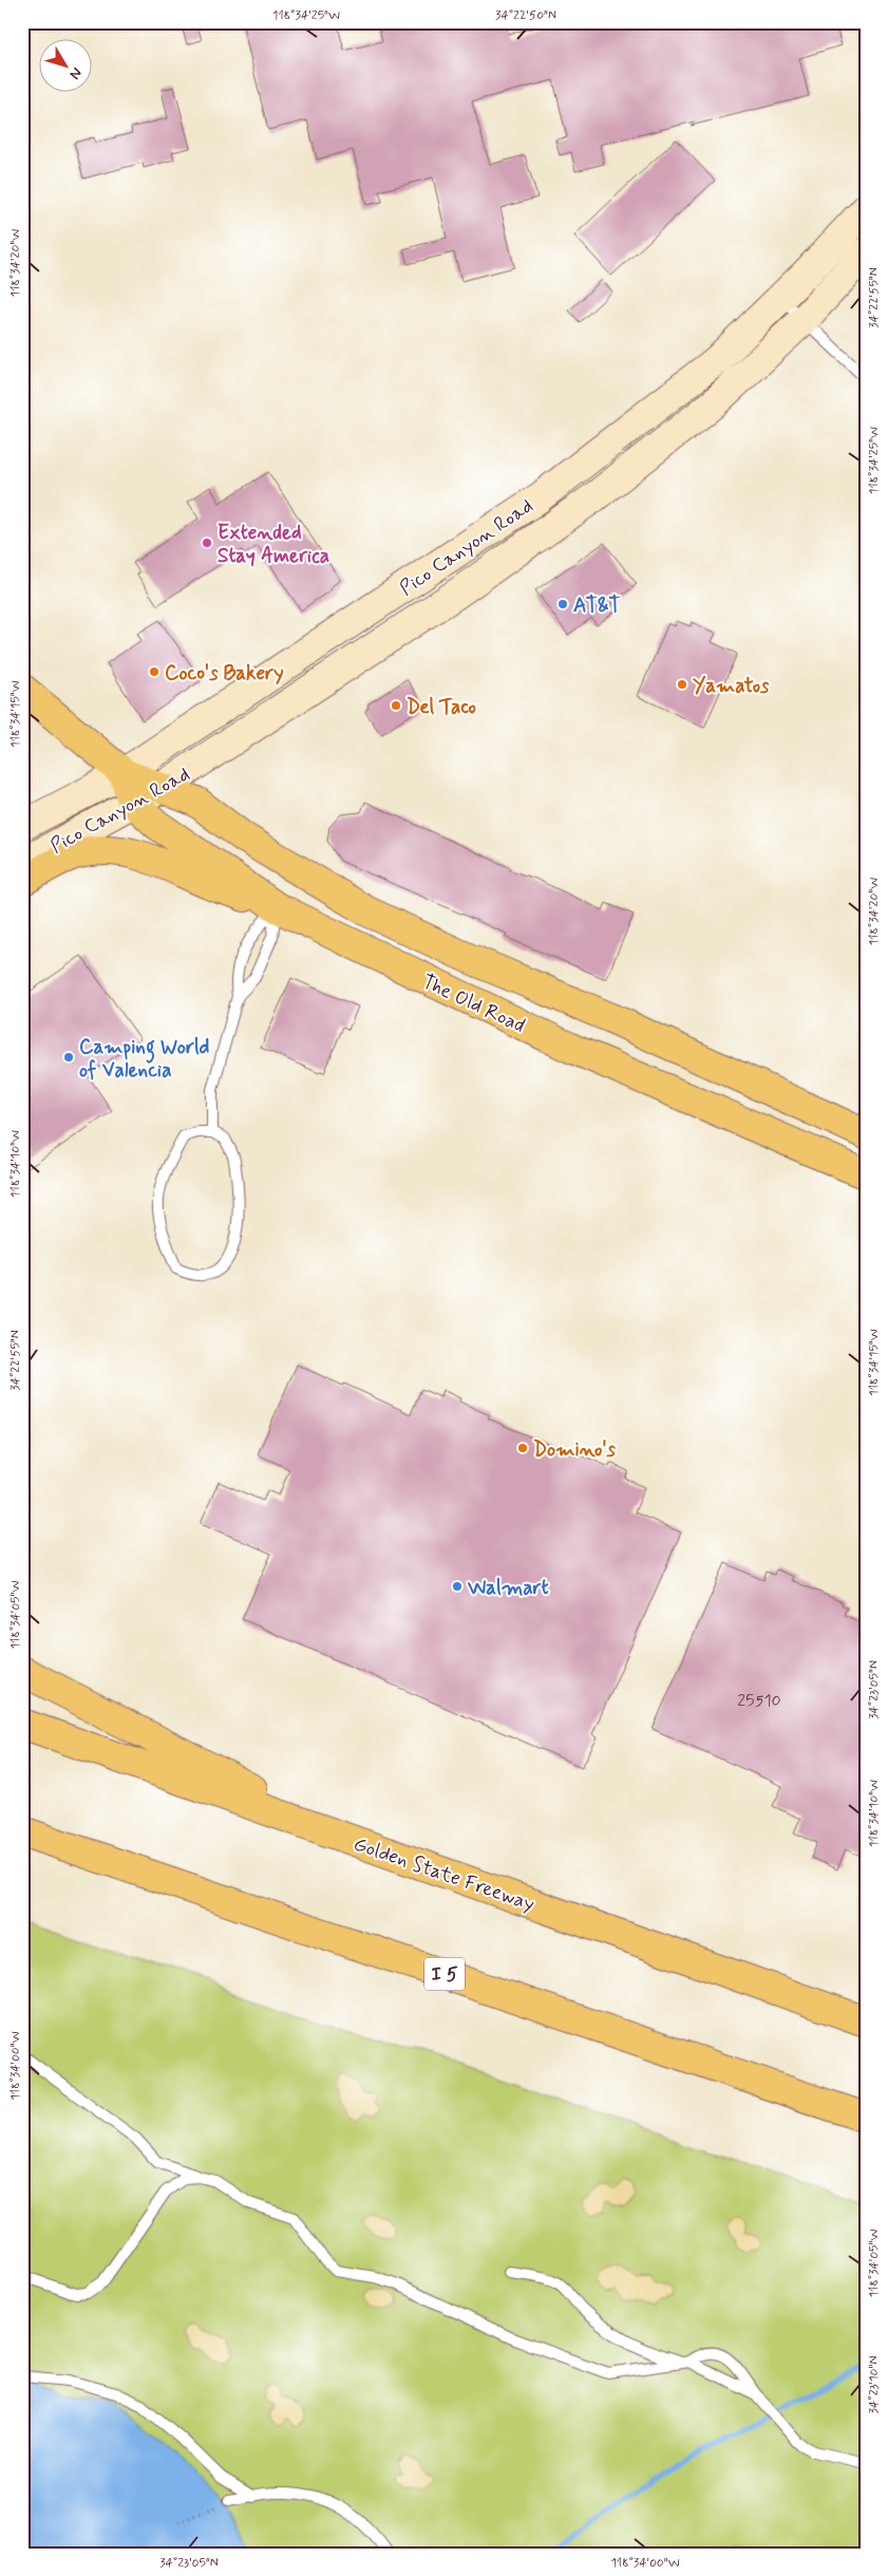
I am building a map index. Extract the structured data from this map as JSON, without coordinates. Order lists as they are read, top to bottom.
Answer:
{
  "streets": {
    "main road": [
      "Pico Canyon Road",
      "The Old Road",
      "Golden State Freeway",
      "I 5"
    ]
  },
  "crossings": [
    ["Pico Canyon Road", "The Old Road"]
  ],
  "places": [
    "Extended Stay America",
    "AT&T",
    "Coco's Bakery",
    "Yamatos",
    "Del Taco",
    "Camping World of Valencia",
    "Domino's",
    "Walmart"
  ],
  "house_numbers": ["25510"],
  "north": "bottom right",
  "coordinates": [
    "118°34'25\"W",
    "34°22'50\"N",
    "118°34'20\"W",
    "34°22'55\"N",
    "118°34'15\"W",
    "118°34'10\"W",
    "118°34'05\"W",
    "34°23'05\"N",
    "118°34'00\"W",
    "34°23'10\"N"
  ]
}
